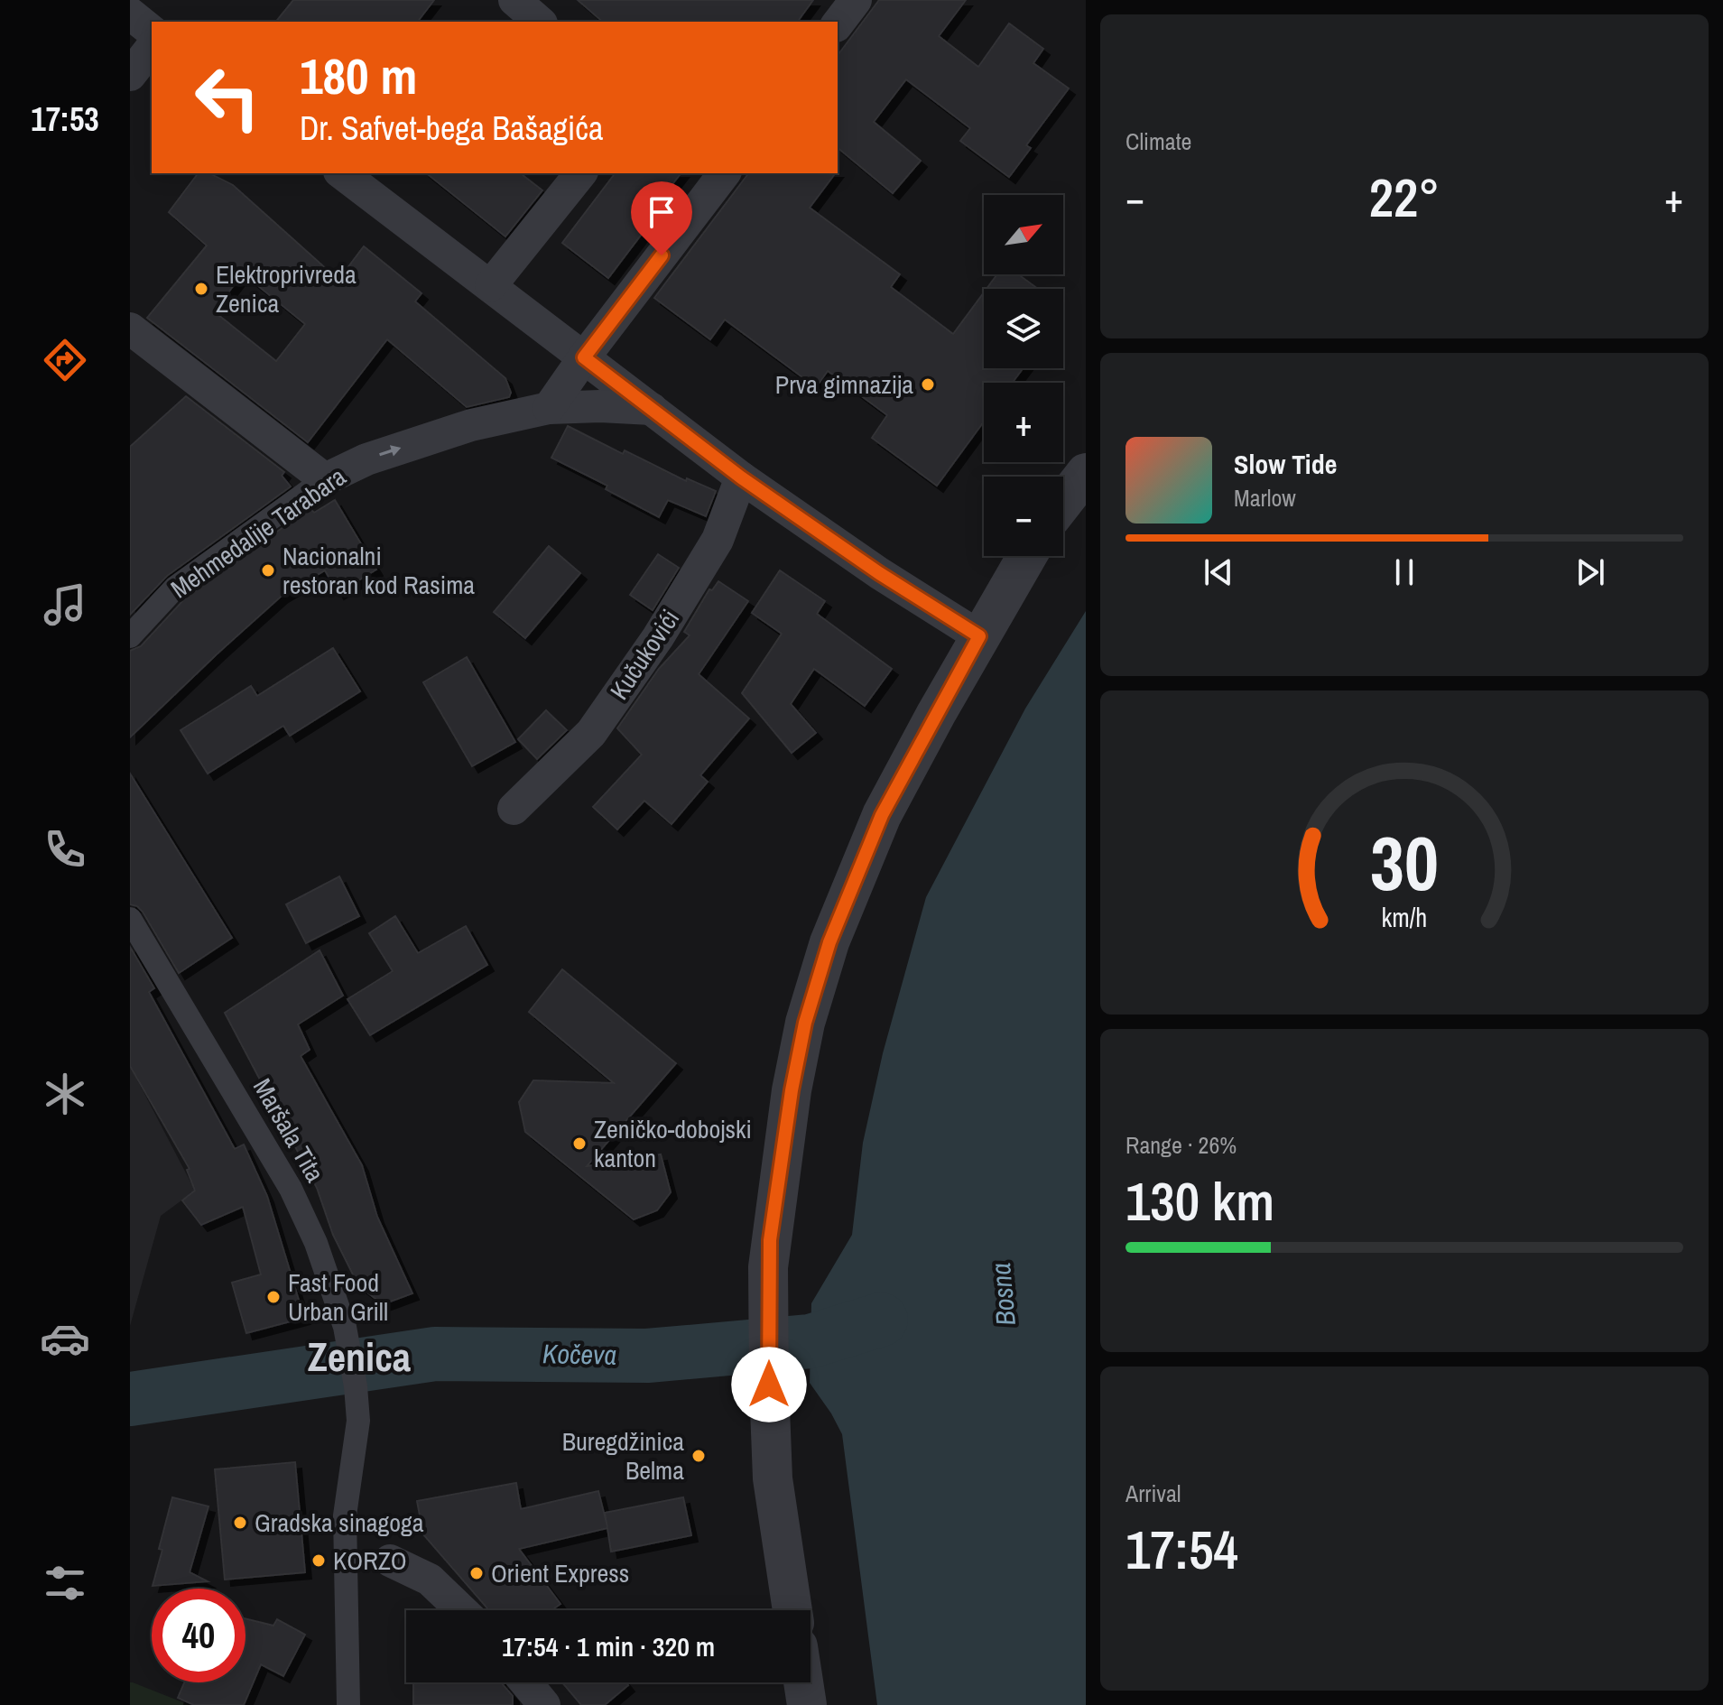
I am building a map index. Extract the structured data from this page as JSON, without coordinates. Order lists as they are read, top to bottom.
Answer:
{
  "streets": {
    "street": ["Mehmedalije Tarabara", "Kučukovići", "Maršala Tita"]
  },
  "one_way": ["Mehmedalije Tarabara"],
  "districts": ["Zenica"],
  "water": ["Bosna", "Kočeva"],
  "places": [
    "Elektroprivreda Zenica",
    "Prva gimnazija",
    "Nacionalni restoran kod Rasima",
    "Zeničko-dobojski kanton",
    "Fast Food Urban Grill",
    "Buregdžinica Belma",
    "Gradska sinagoga",
    "KORZO",
    "Orient Express"
  ],
  "north": "top right",
  "page": {
    "tabs": "17:53",
    "tile": [
      "Climate",
      ["Range · 26%", "130 km"],
      ["Arrival", "17:54"]
    ],
    "turn": ["180 m", "Dr. Safvet-bega Bašagića"],
    "heat": ["−", "22°", "+"],
    "map_buttons": ["+", "−"],
    "song": ["Slow Tide", "Marlow"],
    "limit": "40",
    "trip": "17:54 · 1 min · 320 m",
    "gauge": ["30", "km/h"]
  }
}
